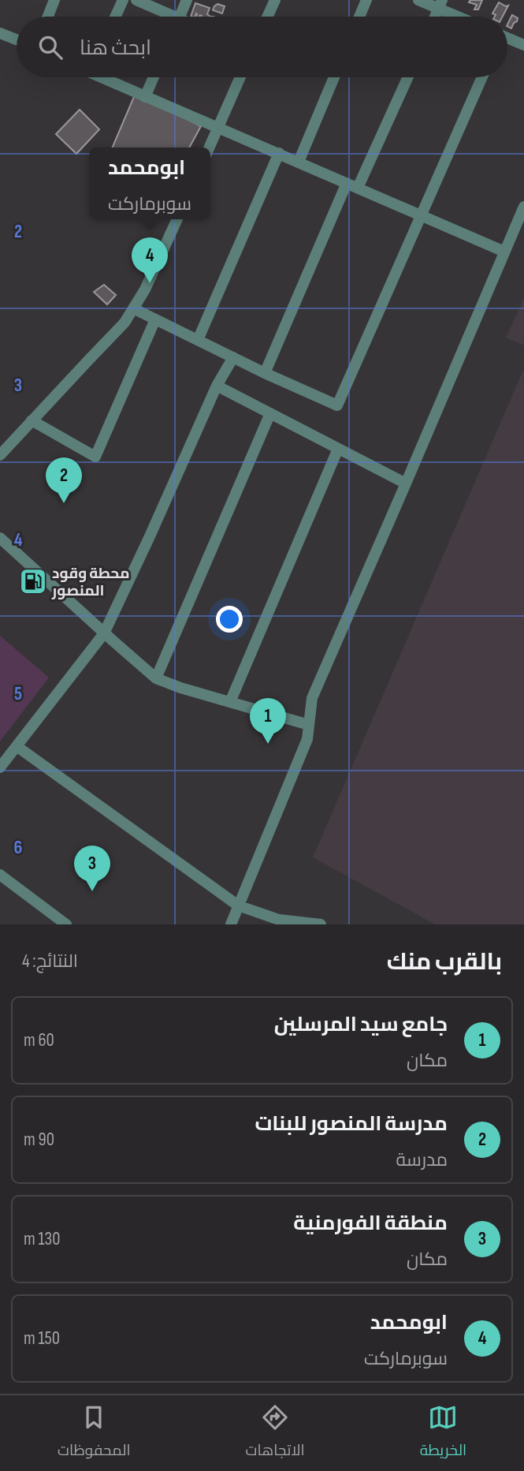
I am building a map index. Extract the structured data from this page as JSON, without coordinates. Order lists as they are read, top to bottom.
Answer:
{
  "places": {
    "fuel station": ["محطة وقود المنصور"]
  },
  "page": {
    "search": "ابحث هنا",
    "popup": ["ابومحمد", "سوبرماركت"],
    "pins": [
      "4",
      "2",
      "1",
      "3"
    ],
    "heading": ["بالقرب منك", "النتائج: 4"],
    "list": [
      {
        "mark": "1",
        "name": "جامع سيد المرسلين",
        "note": "مكان",
        "value": "60 m"
      },
      {
        "mark": "2",
        "name": "مدرسة المنصور للبنات",
        "note": "مدرسة",
        "value": "90 m"
      },
      {
        "mark": "3",
        "name": "منطقة الفورمنية",
        "note": "مكان",
        "value": "130 m"
      },
      {
        "mark": "4",
        "name": "ابومحمد",
        "note": "سوبرماركت",
        "value": "150 m"
      }
    ],
    "nav": ["الخريطة", "الاتجاهات", "المحفوظات"]
  },
  "grid": {
    "rows": [
      "2",
      "3",
      "4",
      "5",
      "6"
    ]
  }
}
